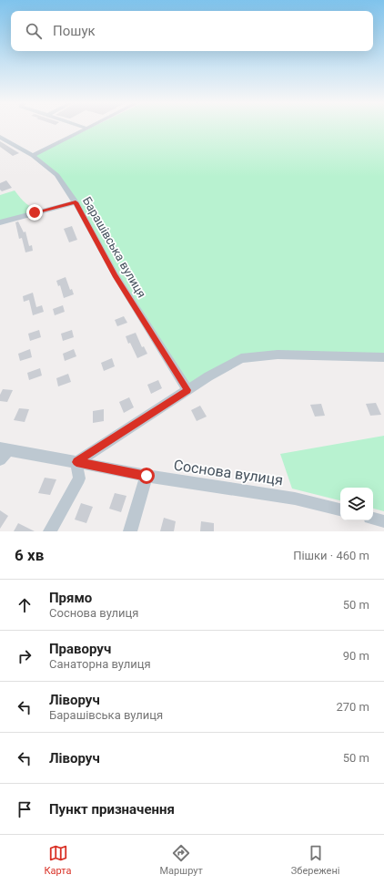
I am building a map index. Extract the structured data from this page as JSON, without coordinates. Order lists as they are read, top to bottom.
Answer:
{
  "streets": {
    "street": ["Барашівська вулиця", "Соснова вулиця"]
  },
  "page": {
    "search": "Пошук",
    "heading": ["6 хв", "Пішки · 460 m"],
    "list": [
      ["Прямо", "Соснова вулиця", "50 m"],
      ["Праворуч", "Санаторна вулиця", "90 m"],
      ["Ліворуч", "Барашівська вулиця", "270 m"],
      ["Ліворуч", "50 m"],
      "Пункт призначення"
    ],
    "nav": ["Карта", "Маршрут", "Збережені"]
  }
}
